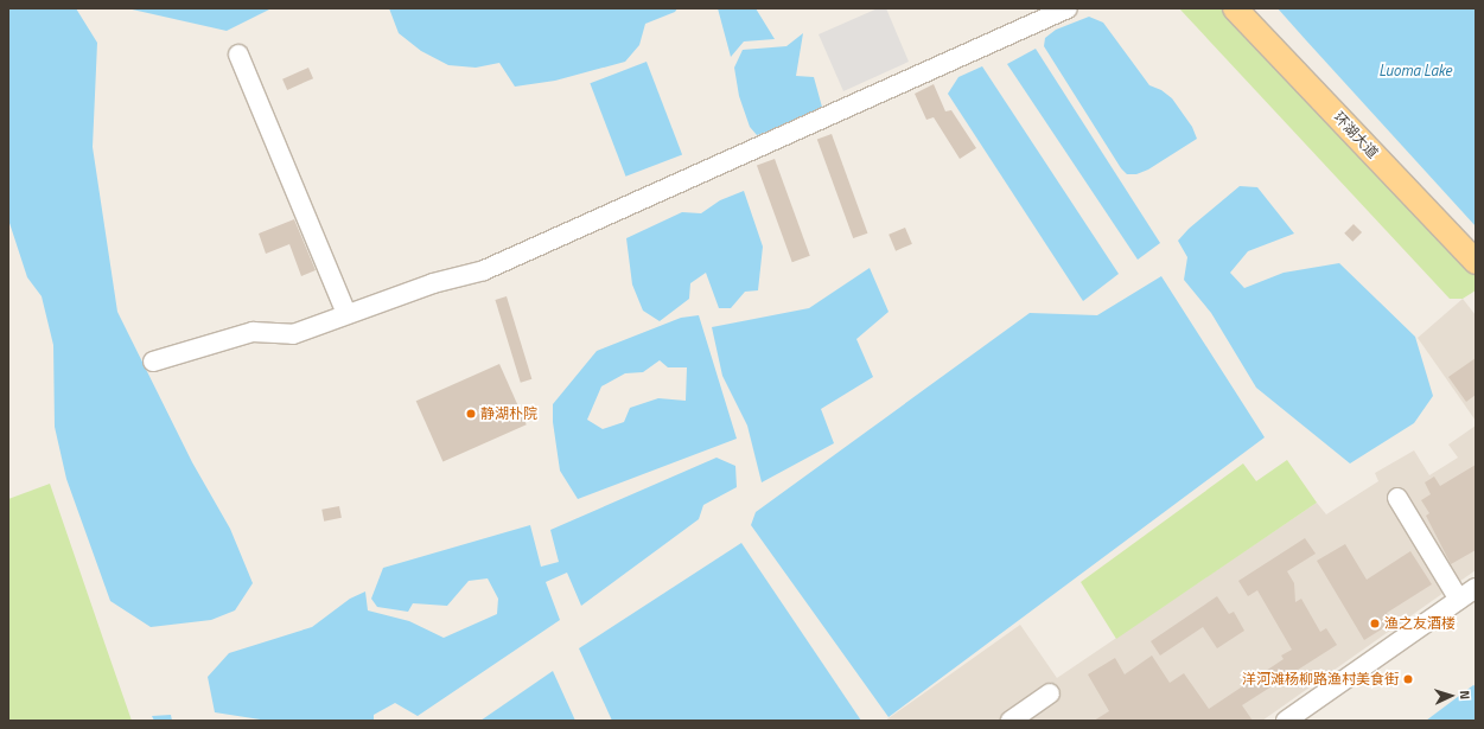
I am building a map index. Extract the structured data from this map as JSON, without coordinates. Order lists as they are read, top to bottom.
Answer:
{
  "streets": {
    "main road": ["环湖大道"]
  },
  "water": ["Luoma Lake"],
  "places": ["静湖朴院", "渔之友酒楼", "洋河滩杨柳路渔村美食街"],
  "north": "right"
}
